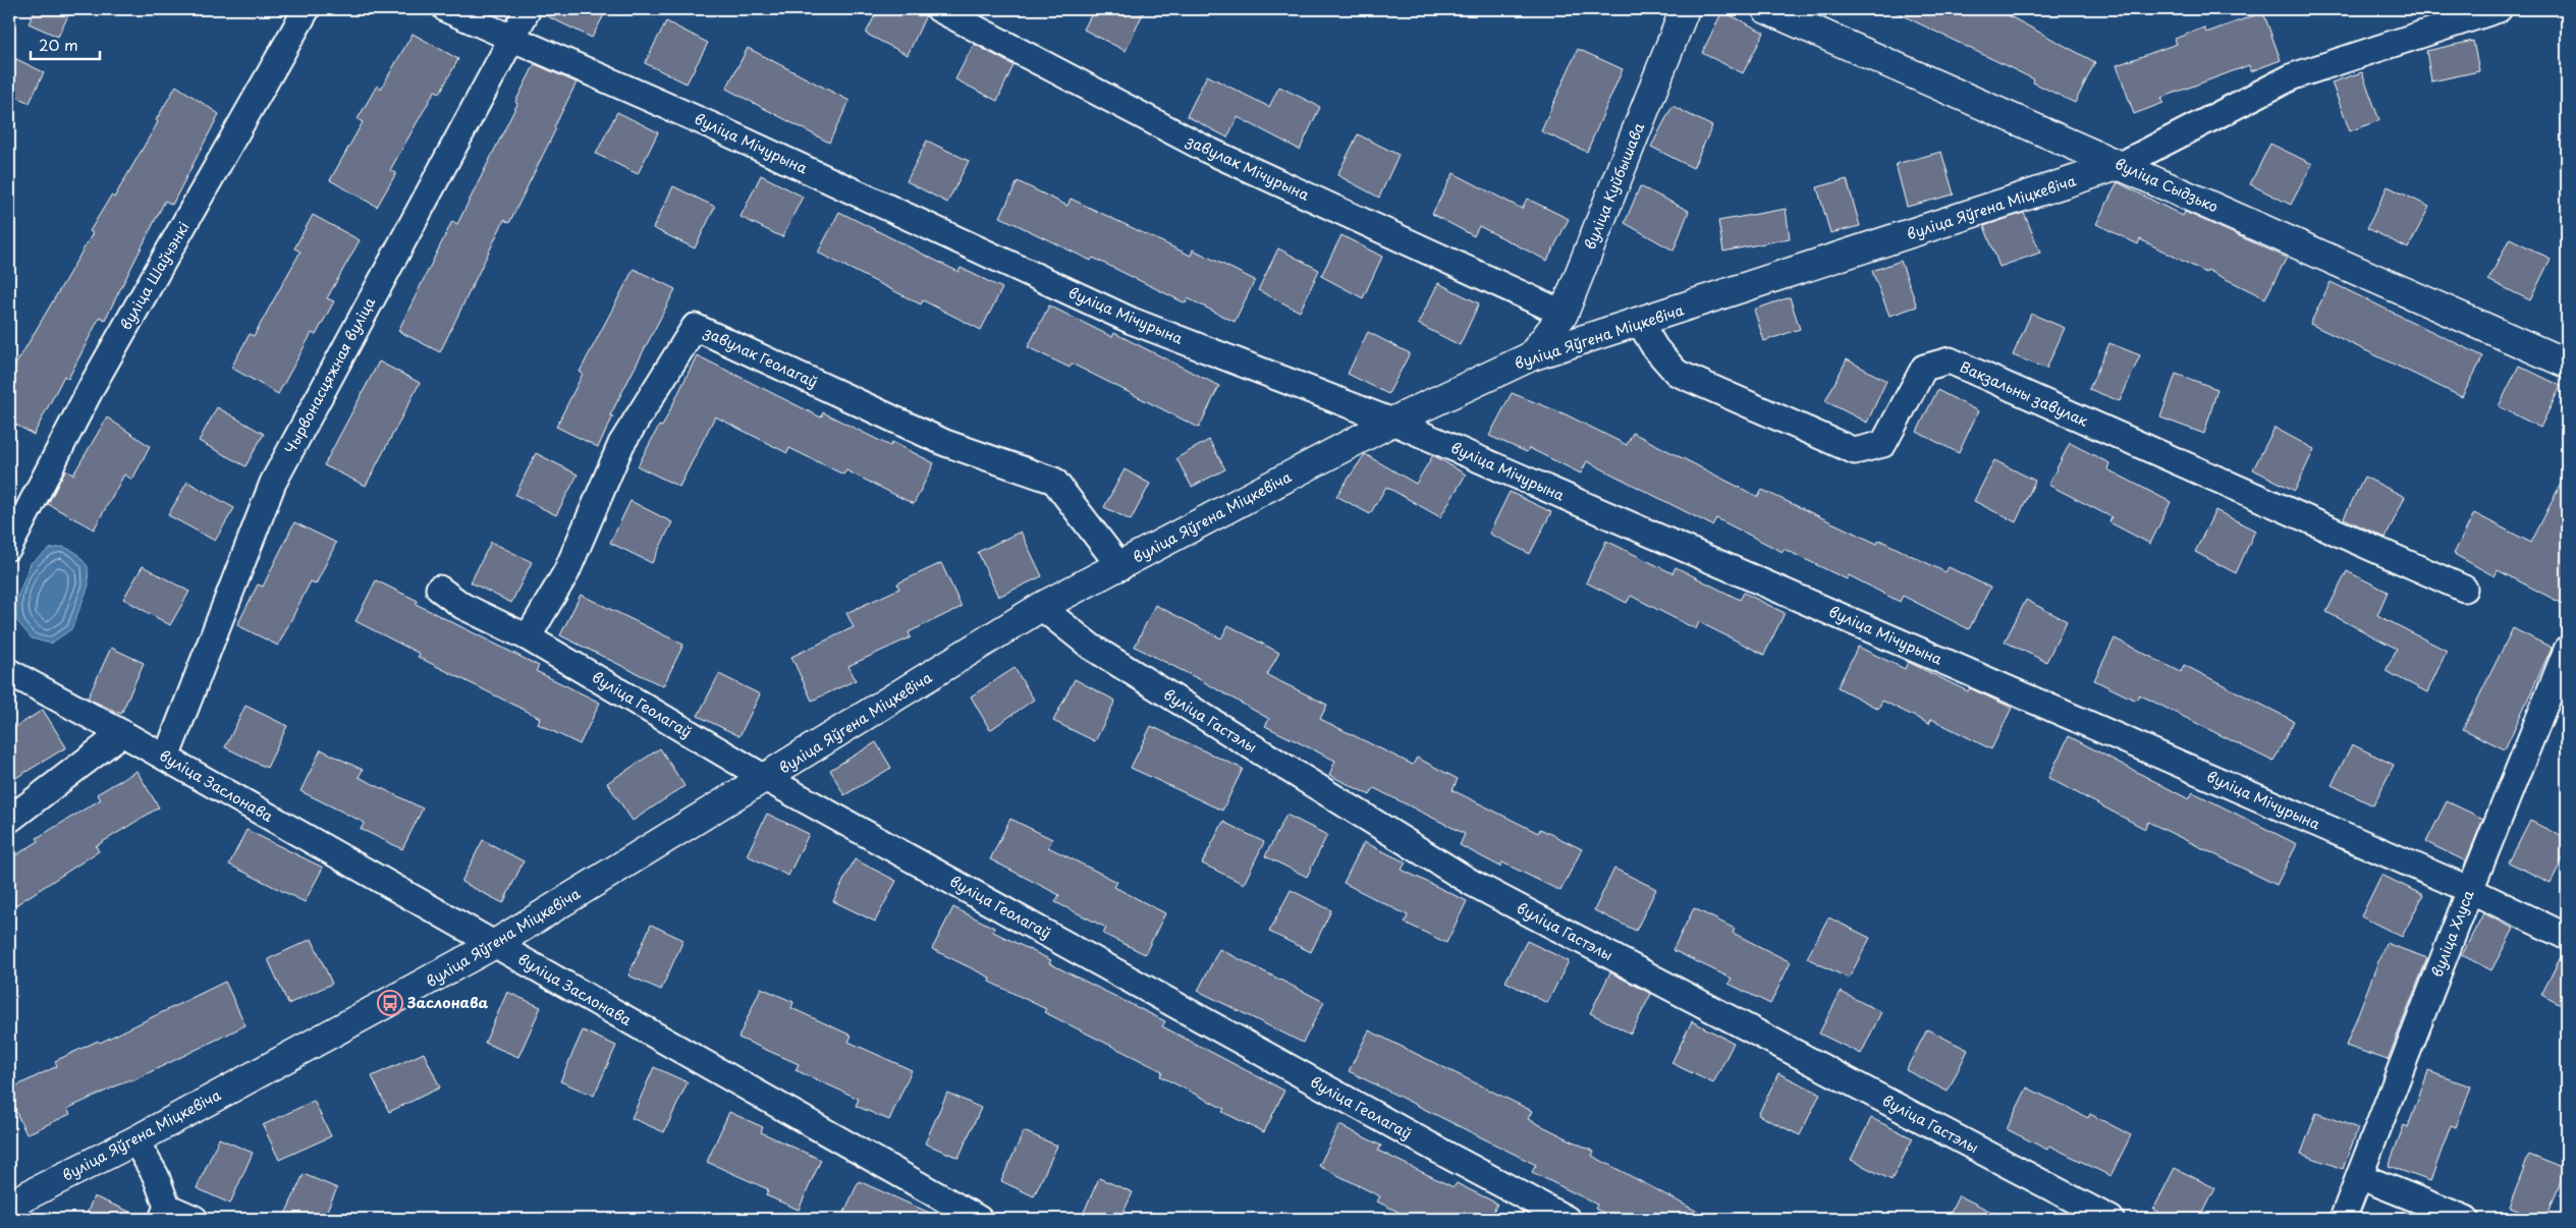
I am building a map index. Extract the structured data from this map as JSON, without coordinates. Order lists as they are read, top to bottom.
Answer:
{
  "streets": {
    "street": [
      "вуліца Мічурына",
      "завулак Мічурына",
      "вуліца Сыдзько",
      "вуліца Куйбышава",
      "вуліца Яўгена Міцкевіча",
      "вуліца Шаўчэнкі",
      "завулак Геолагаў",
      "Чырвонасцяжная вуліца",
      "Вакзальны завулак",
      "вуліца Геолагаў",
      "вуліца Гастэлы",
      "вуліца Заслонава",
      "вуліца Хлуса"
    ]
  },
  "crossings": [
    ["вуліца Мічурына", "вуліца Яўгена Міцкевіча"],
    ["вуліца Мічурына", "Чырвонасцяжная вуліца"],
    ["вуліца Мічурына", "вуліца Хлуса"],
    ["завулак Мічурына", "вуліца Куйбышава"],
    ["вуліца Сыдзько", "вуліца Яўгена Міцкевіча"],
    ["вуліца Куйбышава", "вуліца Яўгена Міцкевіча"],
    ["вуліца Яўгена Міцкевіча", "завулак Геолагаў"],
    ["вуліца Яўгена Міцкевіча", "Вакзальны завулак"],
    ["вуліца Яўгена Міцкевіча", "вуліца Геолагаў"],
    ["вуліца Яўгена Міцкевіча", "вуліца Гастэлы"],
    ["вуліца Яўгена Міцкевіча", "вуліца Заслонава"],
    ["завулак Геолагаў", "вуліца Геолагаў"],
    ["Чырвонасцяжная вуліца", "вуліца Заслонава"]
  ],
  "places": {
    "bus stop": ["Заслонава"]
  },
  "scale_bar": "20 m"
}
